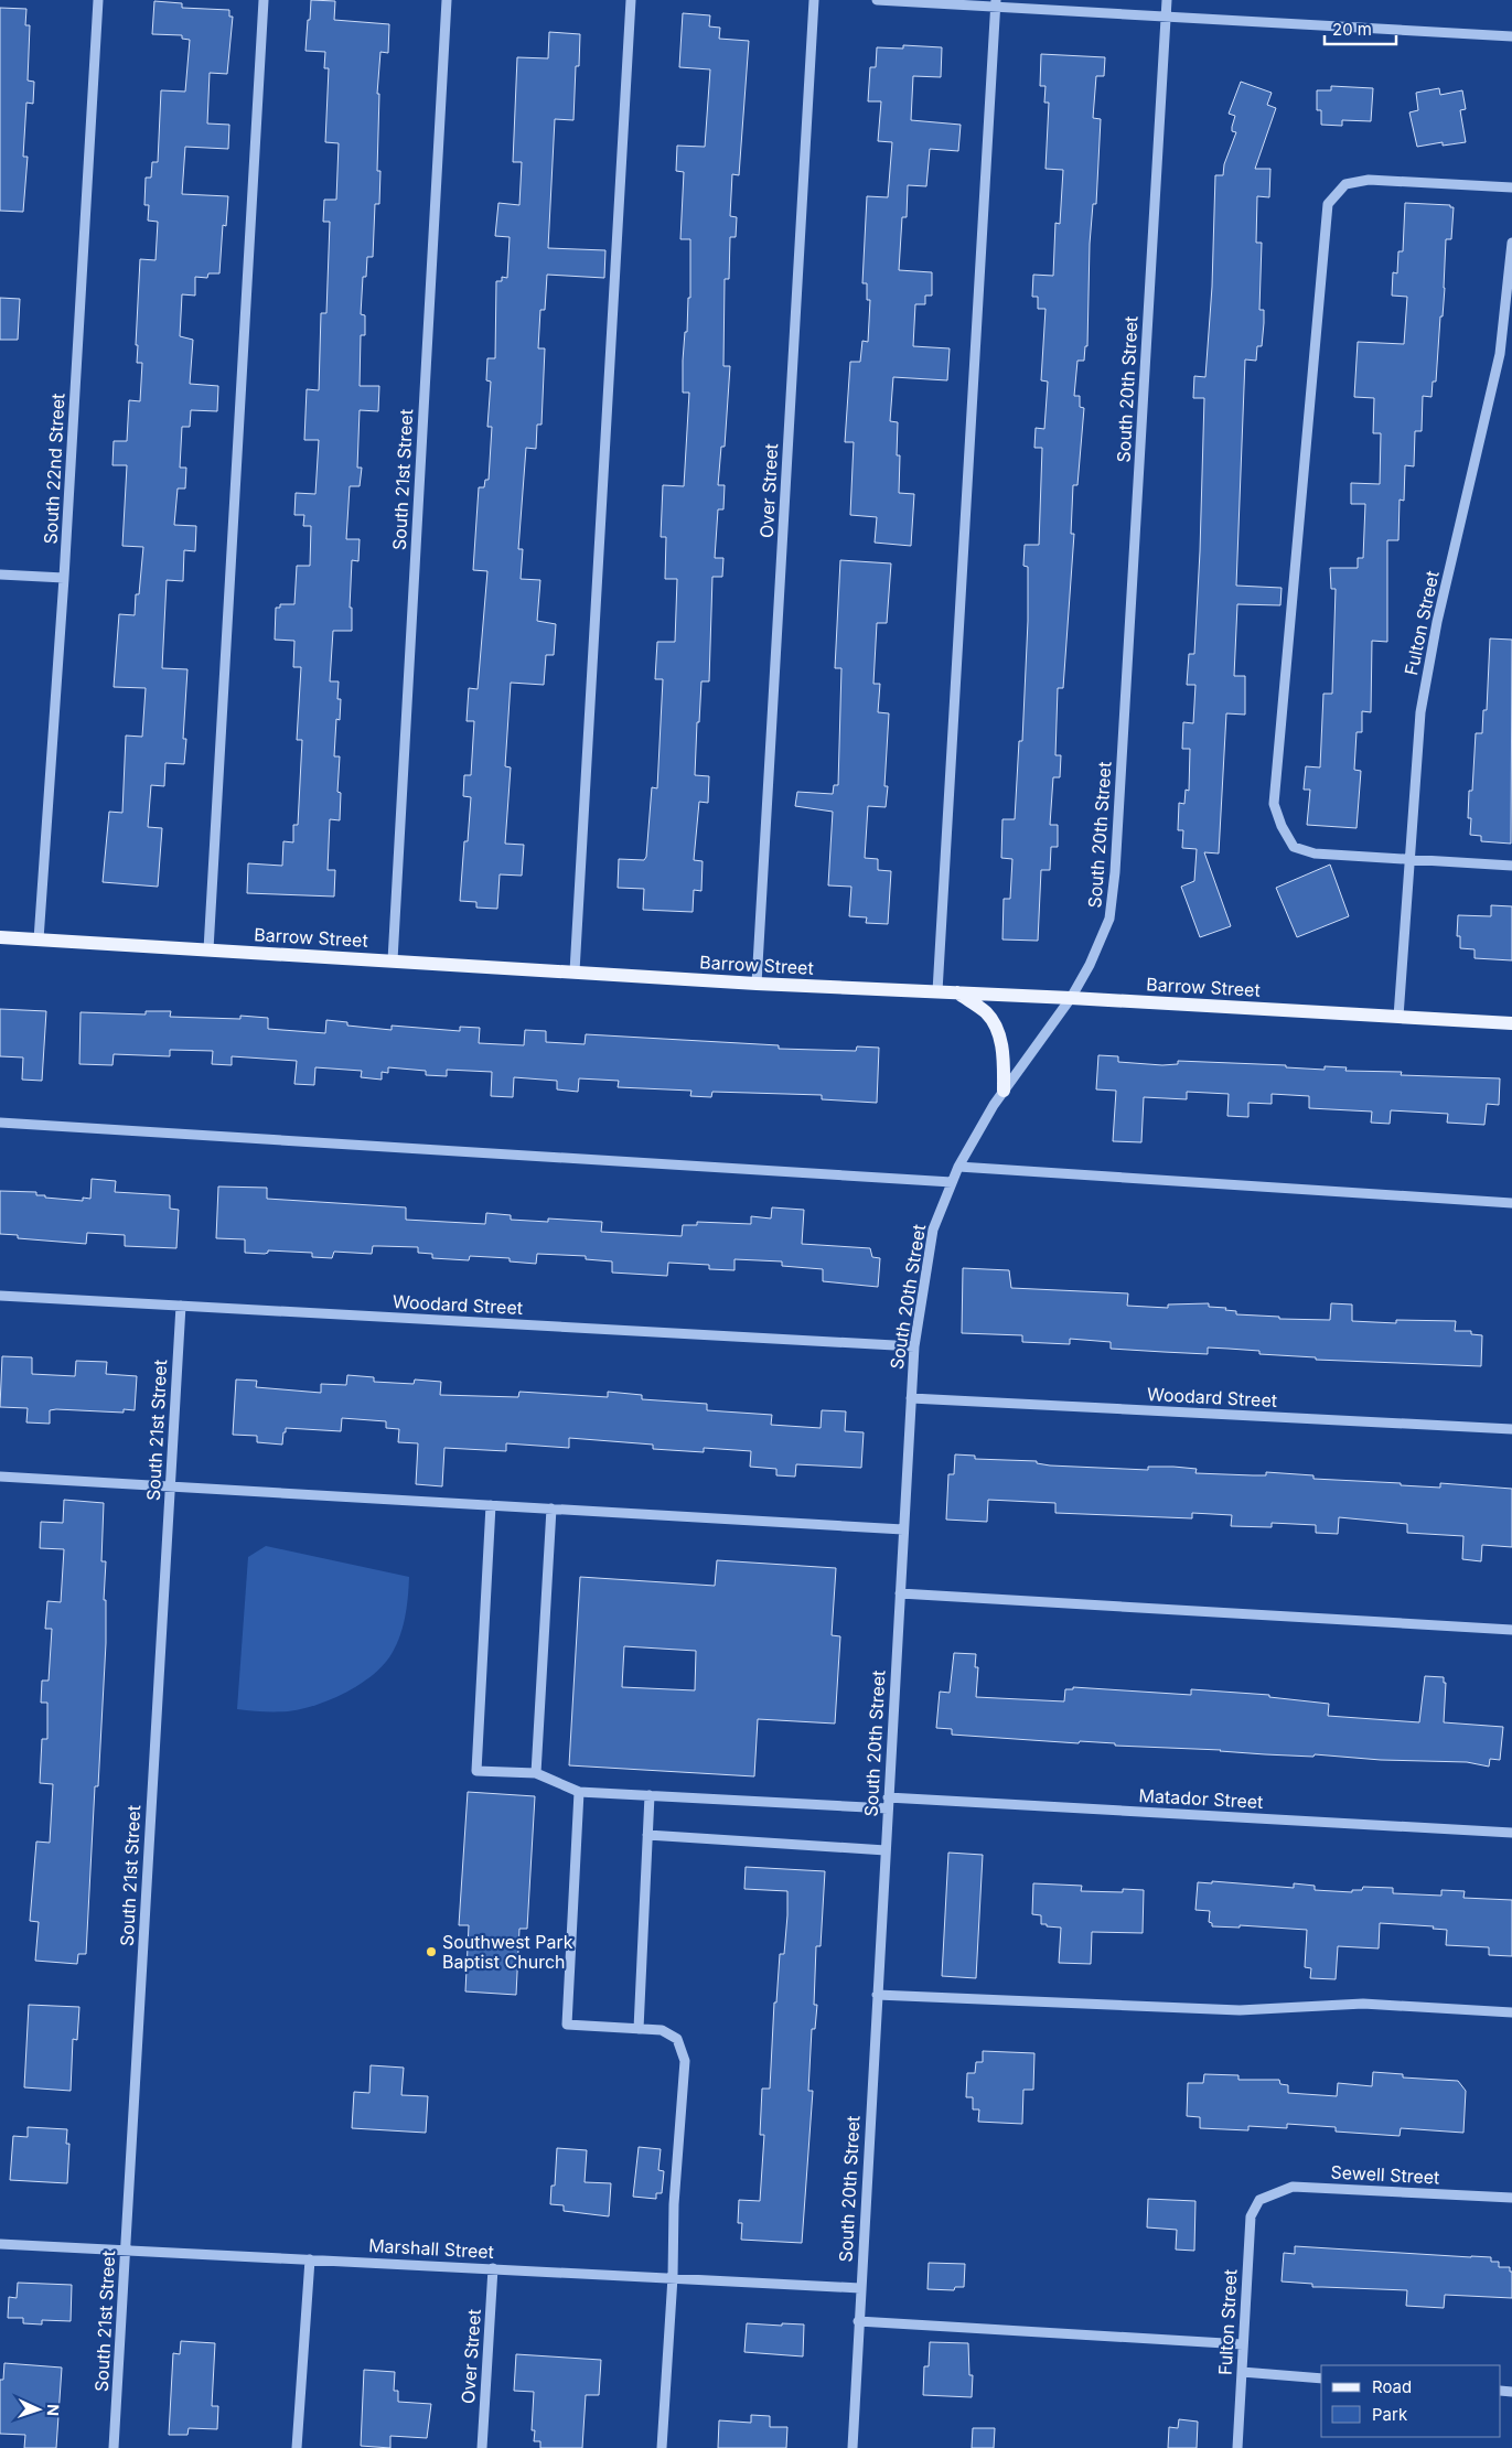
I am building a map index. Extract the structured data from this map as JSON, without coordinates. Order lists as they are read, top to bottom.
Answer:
{
  "streets": {
    "main road": ["Barrow Street"],
    "street": [
      "South 20th Street",
      "South 22nd Street",
      "South 21st Street",
      "Over Street",
      "Fulton Street",
      "Woodard Street",
      "Matador Street",
      "Sewell Street",
      "Marshall Street"
    ]
  },
  "crossings": [
    ["South 20th Street", "Barrow Street"],
    ["South 20th Street", "Woodard Street"],
    ["South 20th Street", "Matador Street"],
    ["South 20th Street", "Marshall Street"],
    ["South 22nd Street", "Barrow Street"],
    ["South 21st Street", "Barrow Street"],
    ["South 21st Street", "Woodard Street"],
    ["South 21st Street", "Marshall Street"],
    ["Over Street", "Barrow Street"],
    ["Over Street", "Marshall Street"],
    ["Fulton Street", "Barrow Street"],
    ["Fulton Street", "Sewell Street"]
  ],
  "places": ["Southwest Park Baptist Church"],
  "legend": ["Road", "Park"],
  "scale_bar": "20 m",
  "north": "right"
}
